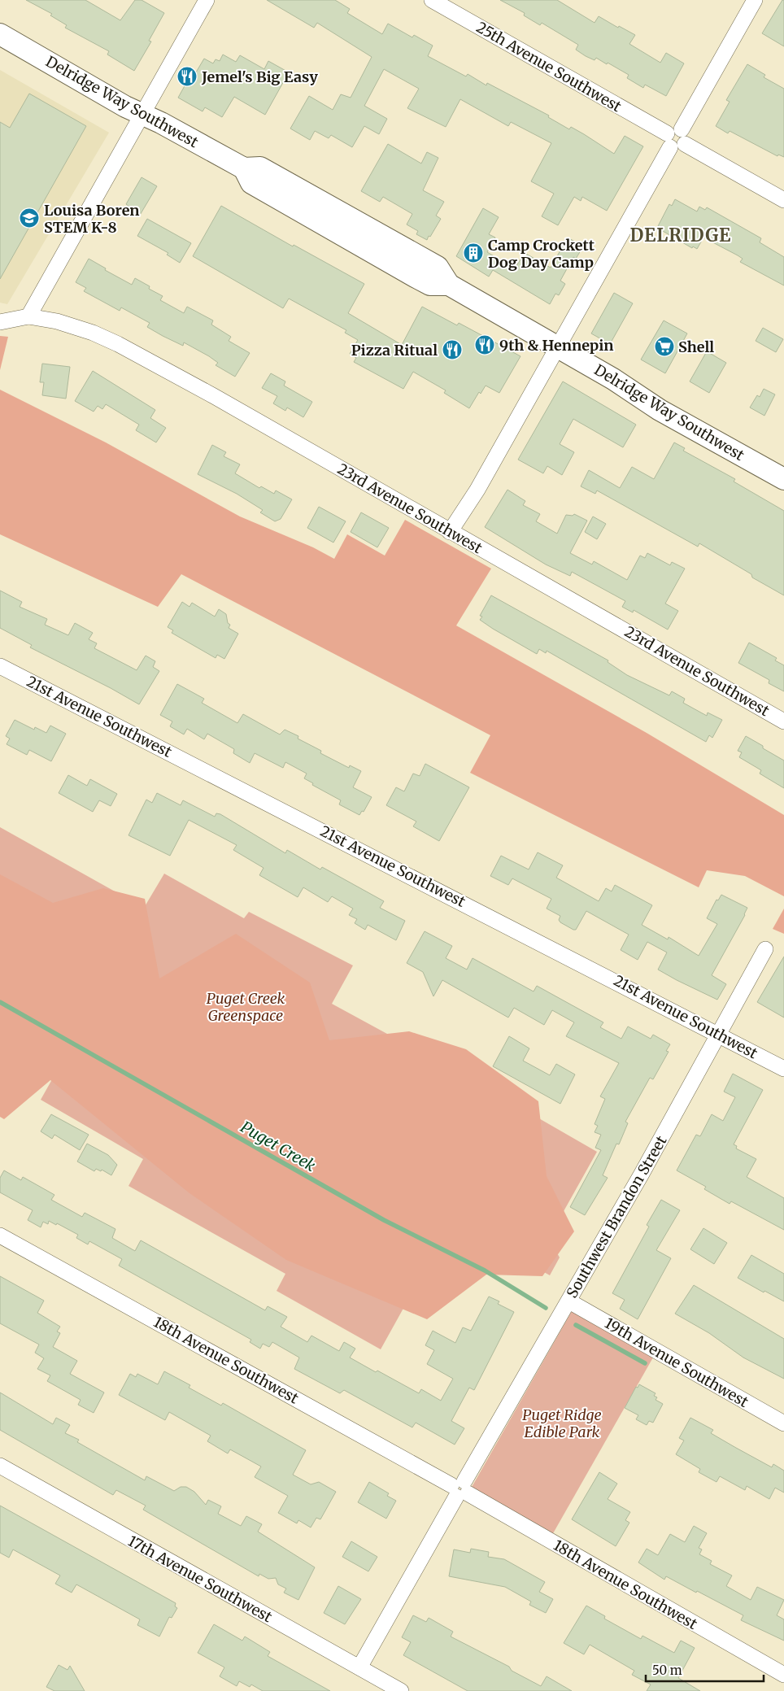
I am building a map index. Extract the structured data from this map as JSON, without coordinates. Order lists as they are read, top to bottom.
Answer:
{
  "streets": {
    "main road": ["Delridge Way Southwest"],
    "street": [
      "25th Avenue Southwest",
      "23rd Avenue Southwest",
      "21st Avenue Southwest",
      "Southwest Brandon Street",
      "18th Avenue Southwest",
      "19th Avenue Southwest",
      "17th Avenue Southwest"
    ]
  },
  "crossings": [
    ["21st Avenue Southwest", "Southwest Brandon Street"],
    ["Southwest Brandon Street", "18th Avenue Southwest"],
    ["Southwest Brandon Street", "19th Avenue Southwest"],
    ["Southwest Brandon Street", "17th Avenue Southwest"]
  ],
  "districts": ["DELRIDGE"],
  "water": ["Puget Creek"],
  "parks": ["Puget Creek Greenspace", "Puget Ridge Edible Park"],
  "places": {
    "restaurant": ["Jemel's Big Easy", "9th & Hennepin", "Pizza Ritual"],
    "school or university": ["Louisa Boren STEM K-8"],
    "building": ["Camp Crockett Dog Day Camp"],
    "supermarket": ["Shell"]
  },
  "scale_bar": "50 m"
}
